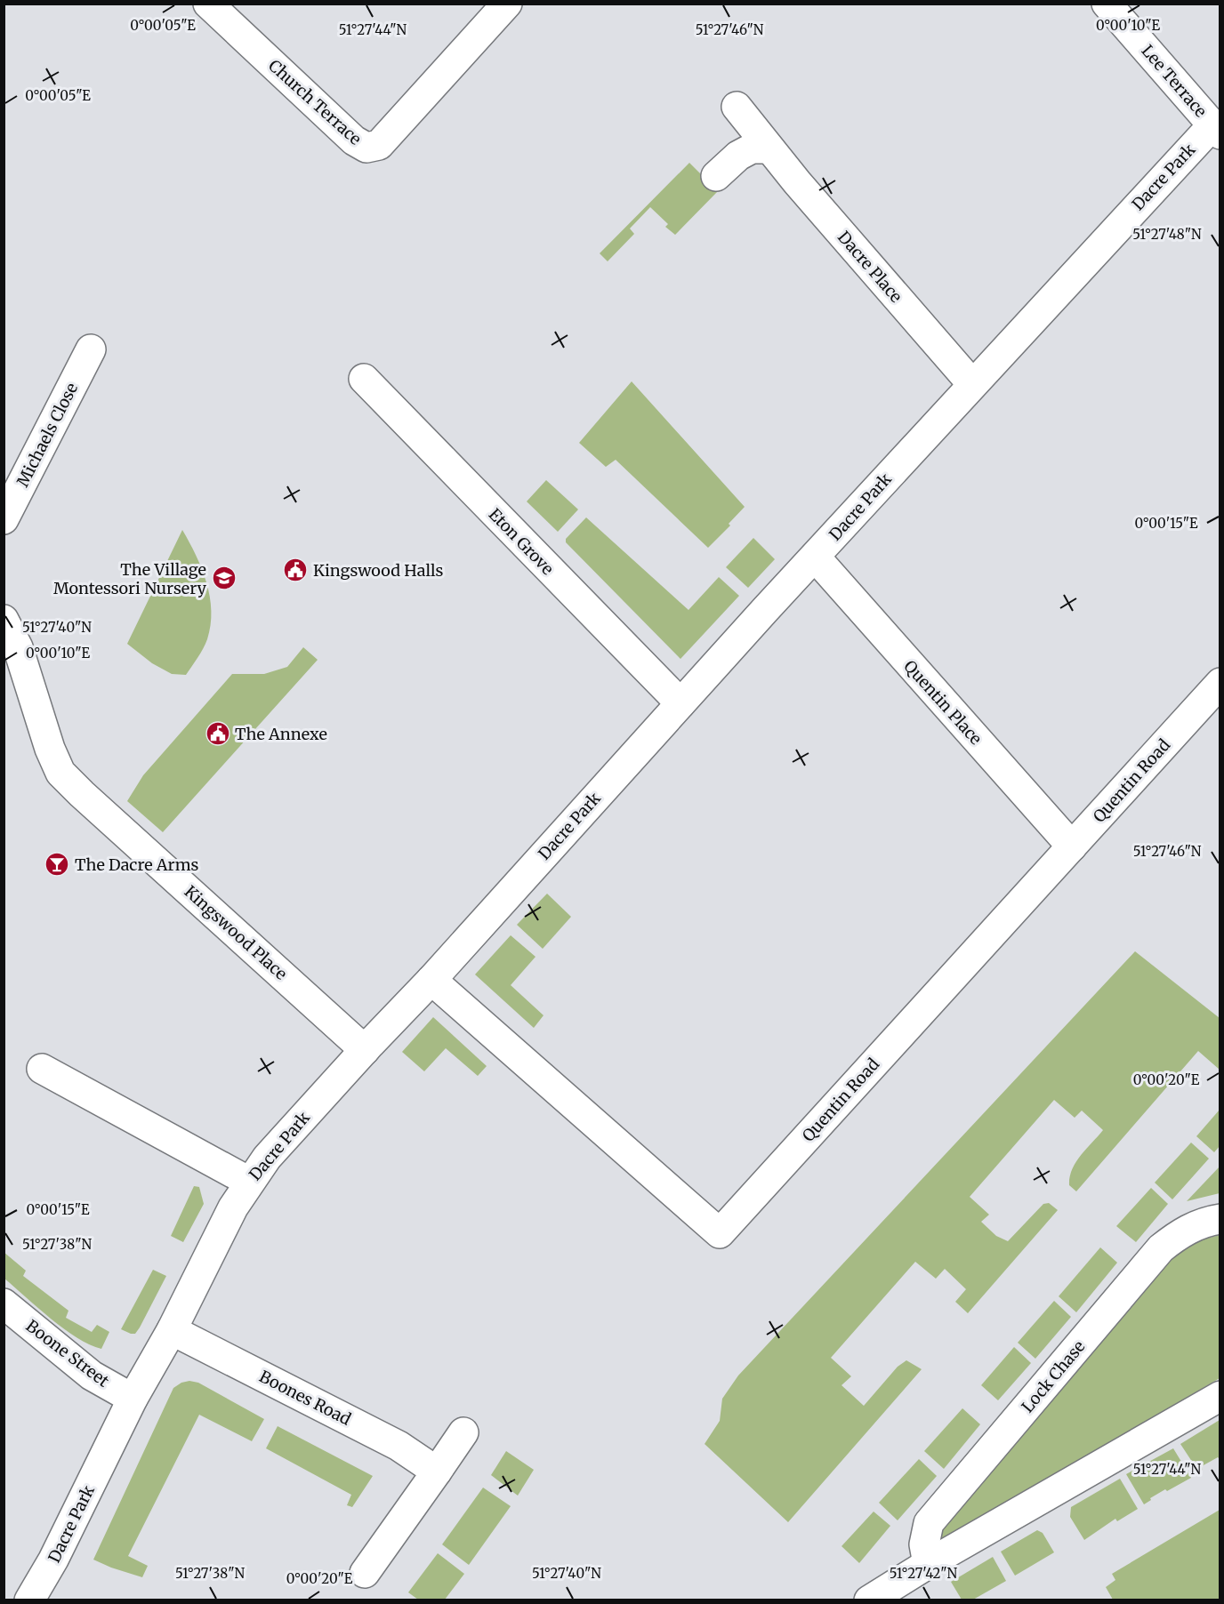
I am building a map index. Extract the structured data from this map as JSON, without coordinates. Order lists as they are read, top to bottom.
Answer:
{
  "streets": {
    "street": [
      "Lee Terrace",
      "Church Terrace",
      "Dacre Park",
      "Dacre Place",
      "Michaels Close",
      "Eton Grove",
      "Quentin Place",
      "Quentin Road",
      "Kingswood Place",
      "Boone Street",
      "Lock Chase",
      "Boones Road"
    ]
  },
  "crossings": [
    ["Lee Terrace", "Dacre Park"],
    ["Dacre Park", "Dacre Place"],
    ["Dacre Park", "Eton Grove"],
    ["Dacre Park", "Quentin Place"],
    ["Dacre Park", "Quentin Road"],
    ["Dacre Park", "Kingswood Place"],
    ["Dacre Park", "Boone Street"],
    ["Dacre Park", "Boones Road"],
    ["Quentin Place", "Quentin Road"]
  ],
  "places": {
    "public building": ["Kingswood Halls", "The Annexe"],
    "school or university": ["The Village Montessori Nursery"],
    "bar": ["The Dacre Arms"]
  },
  "coordinates": [
    "0°00'05\"E",
    "0°00'10\"E",
    "51°27'44\"N",
    "51°27'46\"N",
    "51°27'48\"N",
    "0°00'15\"E",
    "51°27'40\"N",
    "0°00'20\"E",
    "51°27'38\"N",
    "51°27'42\"N"
  ]
}
